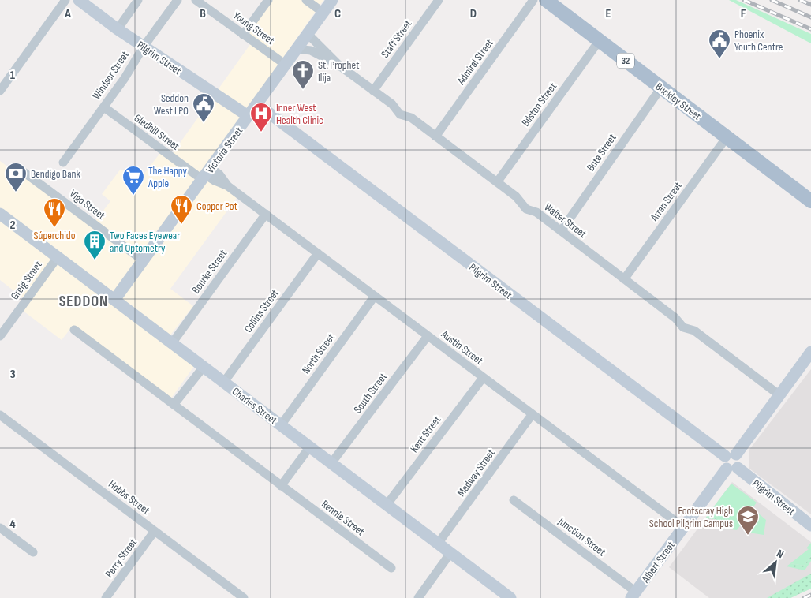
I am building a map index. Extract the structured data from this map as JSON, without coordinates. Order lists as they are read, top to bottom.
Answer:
{
  "streets": {
    "main road": ["32", "Buckley Street"],
    "street": [
      "Young Street",
      "Staff Street",
      "Pilgrim Street",
      "Admiral Street",
      "Windsor Street",
      "Bilston Street",
      "Gledhill Street",
      "Victoria Street",
      "Bute Street",
      "Arran Street",
      "Vigo Street",
      "Walter Street",
      "Bourke Street",
      "Greig Street",
      "Collins Street",
      "Austin Street",
      "North Street",
      "South Street",
      "Charles Street",
      "Kent Street",
      "Medway Street",
      "Hobbs Street",
      "Rennie Street",
      "Junction Street",
      "Perry Street",
      "Albert Street"
    ]
  },
  "crossings": [
    ["Young Street", "Victoria Street"],
    ["Staff Street", "Walter Street"],
    ["Pilgrim Street", "Windsor Street"],
    ["Pilgrim Street", "Victoria Street"],
    ["Pilgrim Street", "Albert Street"],
    ["Admiral Street", "Walter Street"],
    ["Windsor Street", "Gledhill Street"],
    ["Buckley Street", "Bilston Street"],
    ["Buckley Street", "Bute Street"],
    ["Buckley Street", "Arran Street"],
    ["Bilston Street", "Walter Street"],
    ["Gledhill Street", "Victoria Street"],
    ["Gledhill Street", "Austin Street"],
    ["Victoria Street", "Vigo Street"],
    ["Victoria Street", "Walter Street"],
    ["Victoria Street", "Austin Street"],
    ["Victoria Street", "Charles Street"],
    ["Bute Street", "Walter Street"],
    ["Arran Street", "Walter Street"],
    ["Bourke Street", "Austin Street"],
    ["Bourke Street", "Charles Street"],
    ["Greig Street", "Charles Street"],
    ["Collins Street", "Austin Street"],
    ["Collins Street", "Charles Street"],
    ["Austin Street", "North Street"],
    ["Austin Street", "South Street"],
    ["Austin Street", "Kent Street"],
    ["Austin Street", "Medway Street"],
    ["Austin Street", "Albert Street"],
    ["North Street", "Charles Street"],
    ["South Street", "Charles Street"],
    ["Charles Street", "Kent Street"],
    ["Charles Street", "Medway Street"],
    ["Hobbs Street", "Perry Street"],
    ["Junction Street", "Albert Street"]
  ],
  "districts": ["SEDDON"],
  "places": {
    "public building": ["Phoenix Youth Centre", "Seddon West LPO"],
    "church": ["St. Prophet Ilija"],
    "hospital": ["Inner West Health Clinic"],
    "bank": ["Bendigo Bank"],
    "supermarket": ["The Happy Apple"],
    "restaurant": ["Copper Pot", "Súperchido"],
    "building": ["Two Faces Eyewear and Optometry"],
    "school or university": ["Footscray High School Pilgrim Campus"]
  },
  "north": "top right",
  "grid": {
    "columns": [
      "A",
      "B",
      "C",
      "D",
      "E",
      "F"
    ],
    "rows": [
      "1",
      "2",
      "3",
      "4"
    ]
  }
}
